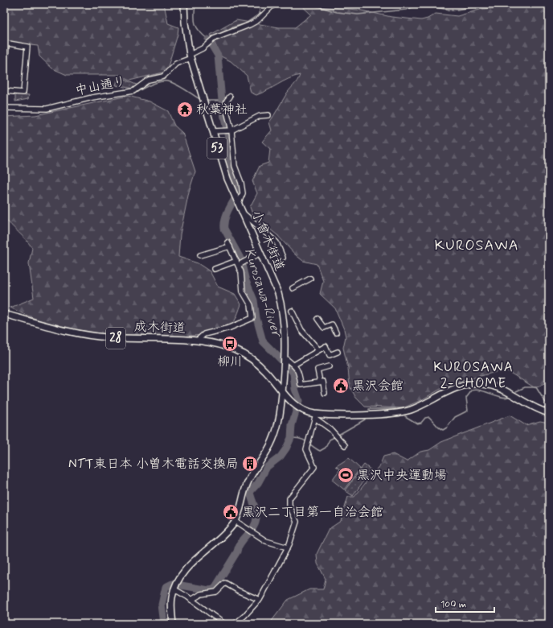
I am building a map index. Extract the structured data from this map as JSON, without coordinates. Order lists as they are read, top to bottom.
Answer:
{
  "streets": {
    "main road": [
      "53",
      "小曾木街道",
      "成木街道",
      "28"
    ],
    "street": ["中山通り"]
  },
  "crossings": [
    ["中山通り", "小曾木街道"],
    ["小曾木街道", "成木街道"]
  ],
  "districts": ["KUROSAWA", "KUROSAWA 2-CHOME"],
  "water": ["Kurosawa-River"],
  "places": {
    "temple": ["秋葉神社"],
    "bus stop": ["柳川"],
    "public building": ["黒沢会館", "黒沢二丁目第一自治会館"],
    "building": ["NTT東日本 小曽木電話交換局"],
    "sports": ["黒沢中央運動場"]
  },
  "scale_bar": "100 m"
}
